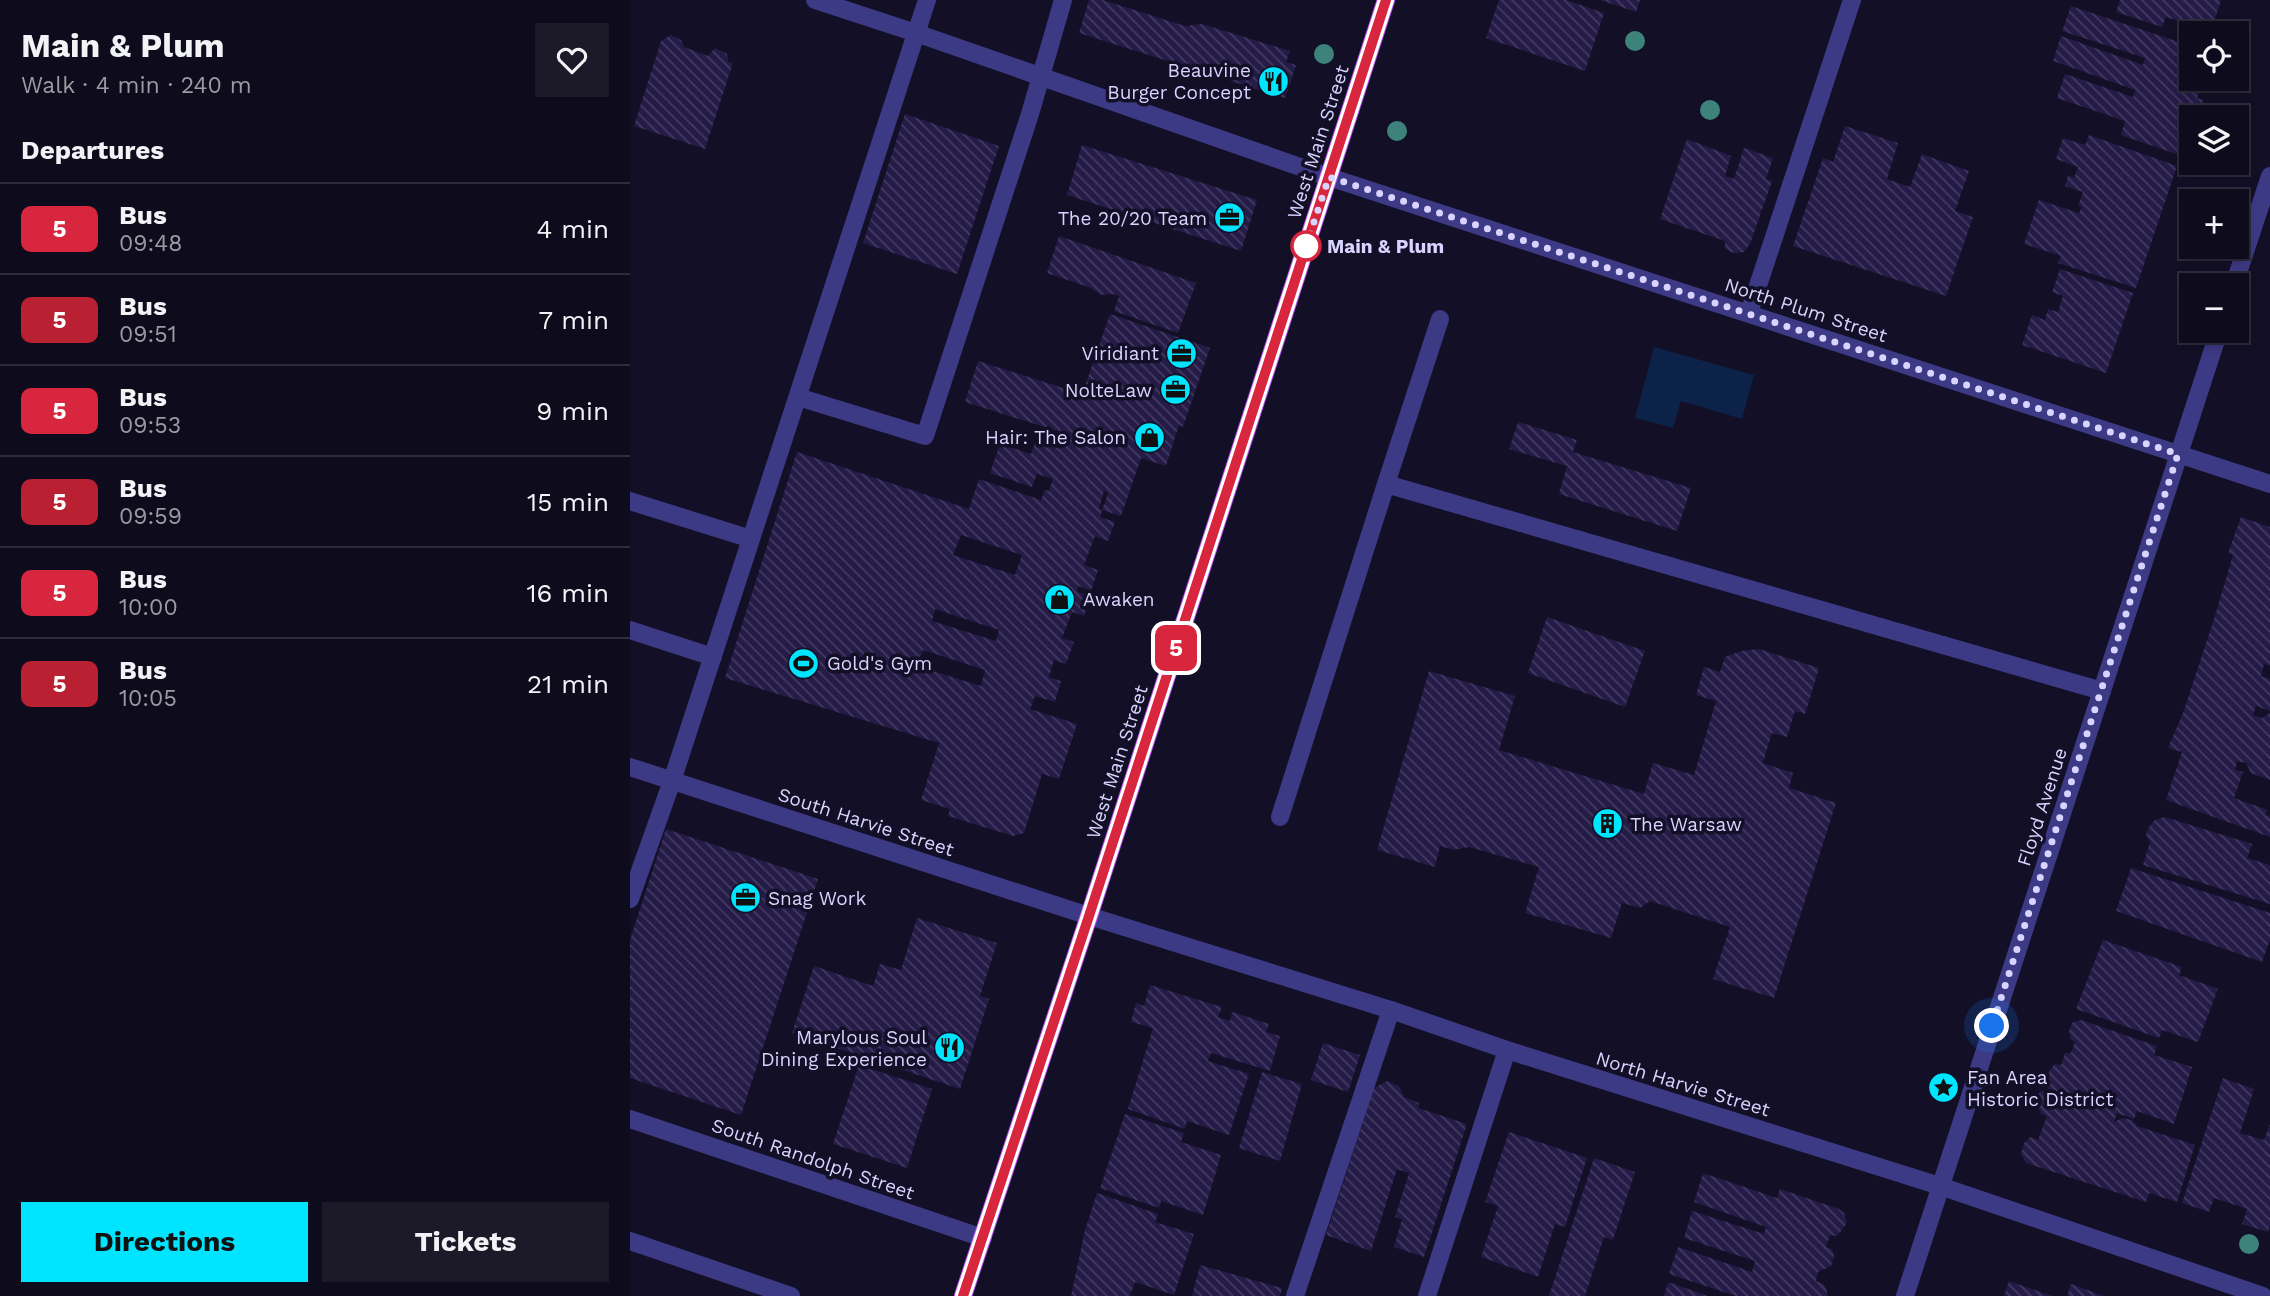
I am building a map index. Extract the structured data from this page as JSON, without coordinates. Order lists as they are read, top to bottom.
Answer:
{
  "streets": {
    "main road": ["West Main Street"],
    "street": [
      "North Plum Street",
      "Floyd Avenue",
      "South Harvie Street",
      "North Harvie Street",
      "South Randolph Street"
    ]
  },
  "crossings": [
    ["West Main Street", "North Plum Street"],
    ["West Main Street", "South Harvie Street"],
    ["West Main Street", "North Harvie Street"],
    ["West Main Street", "South Randolph Street"],
    ["North Plum Street", "Floyd Avenue"],
    ["Floyd Avenue", "North Harvie Street"],
    ["South Harvie Street", "North Harvie Street"]
  ],
  "places": {
    "restaurant": ["Beauvine Burger Concept", "Marylous Soul Dining Experience"],
    "office": [
      "The 20/20 Team",
      "Viridiant",
      "NolteLaw",
      "Snag Work"
    ],
    "other": ["Main & Plum"],
    "shop": ["Hair: The Salon", "Awaken"],
    "sports": ["Gold's Gym"],
    "building": ["The Warsaw"],
    "place": ["Fan Area Historic District"]
  },
  "lines": ["bus line 5"],
  "page": {
    "heading": [
      ["Main & Plum", "Walk · 4 min · 240 m"],
      "Departures"
    ],
    "on_map": "5",
    "map_buttons": ["+", "−"],
    "list": [
      {
        "mark": "5",
        "name": "Bus",
        "note": "09:48",
        "value": "4 min"
      },
      {
        "mark": "5",
        "name": "Bus",
        "note": "09:51",
        "value": "7 min"
      },
      {
        "mark": "5",
        "name": "Bus",
        "note": "09:53",
        "value": "9 min"
      },
      {
        "mark": "5",
        "name": "Bus",
        "note": "09:59",
        "value": "15 min"
      },
      {
        "mark": "5",
        "name": "Bus",
        "note": "10:00",
        "value": "16 min"
      },
      {
        "mark": "5",
        "name": "Bus",
        "note": "10:05",
        "value": "21 min"
      }
    ],
    "buttons": ["Directions", "Tickets"]
  }
}
